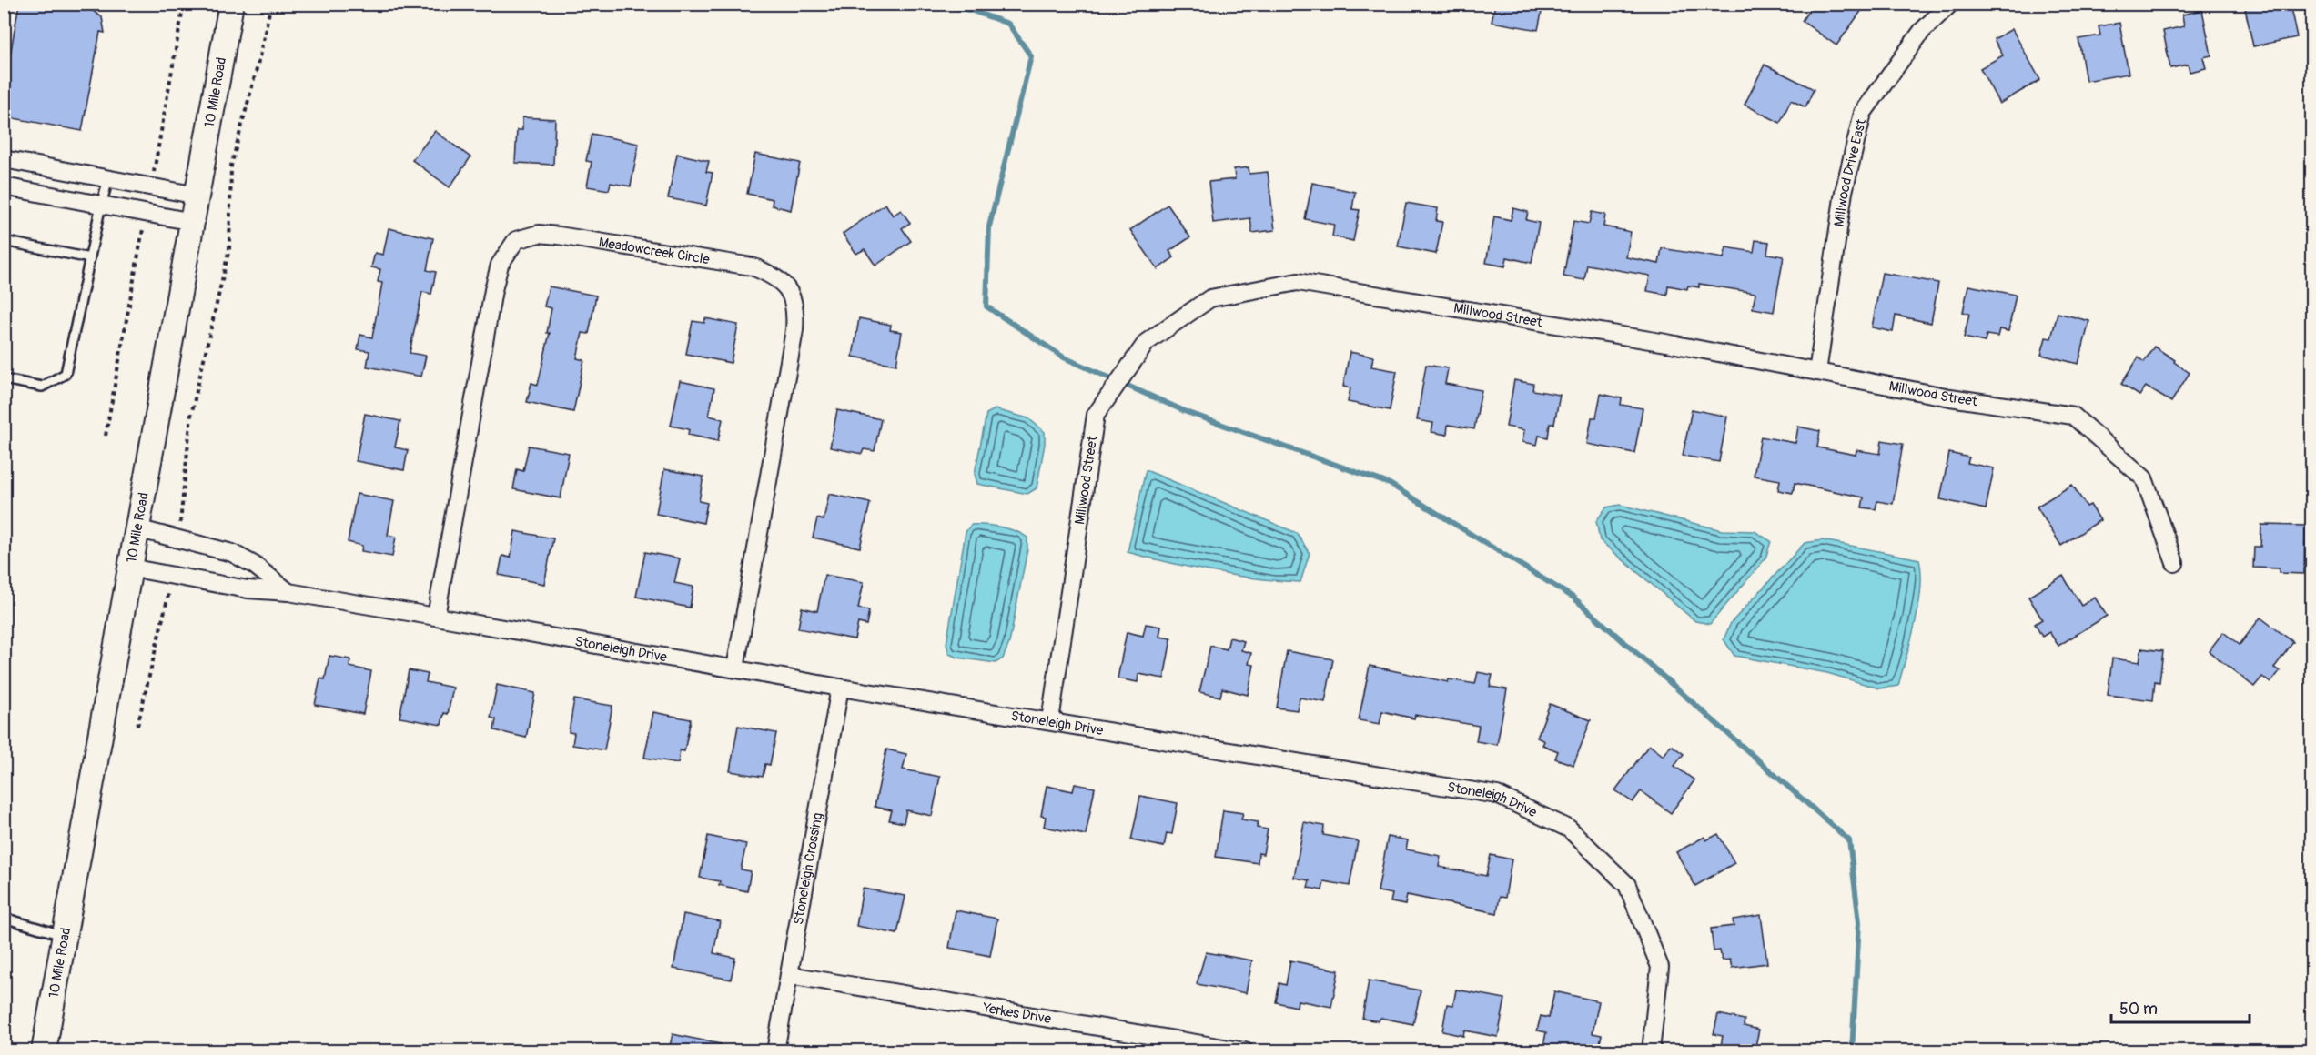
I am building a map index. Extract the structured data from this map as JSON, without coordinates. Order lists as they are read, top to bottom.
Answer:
{
  "streets": {
    "main road": ["10 Mile Road"],
    "street": [
      "Millwood Drive East",
      "Meadowcreek Circle",
      "Millwood Street",
      "Stoneleigh Drive",
      "Stoneleigh Crossing",
      "Yerkes Drive"
    ]
  },
  "crossings": [
    ["10 Mile Road", "Stoneleigh Drive"],
    ["Millwood Drive East", "Millwood Street"],
    ["Meadowcreek Circle", "Stoneleigh Drive"],
    ["Millwood Street", "Stoneleigh Drive"],
    ["Stoneleigh Drive", "Stoneleigh Crossing"],
    ["Stoneleigh Crossing", "Yerkes Drive"]
  ],
  "scale_bar": "50 m"
}
